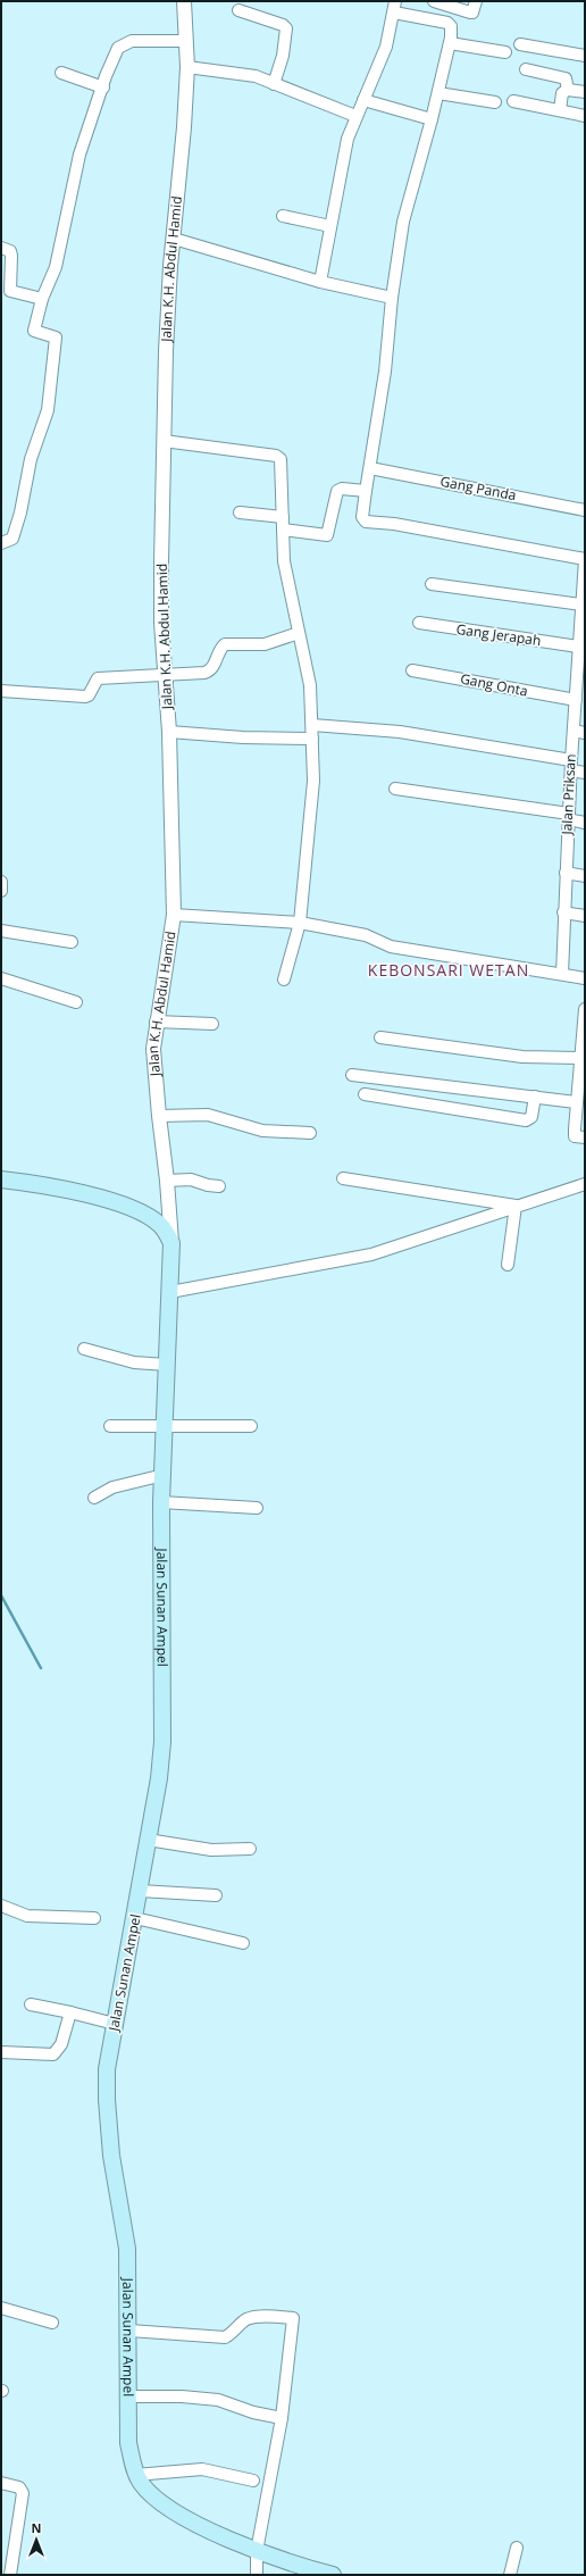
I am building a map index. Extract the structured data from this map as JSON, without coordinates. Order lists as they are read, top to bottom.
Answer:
{
  "streets": {
    "main road": ["Jalan Sunan Ampel"],
    "street": [
      "Jalan K.H. Abdul Hamid",
      "Gang Panda",
      "Gang Jerapah",
      "Gang Onta",
      "Jalan Priksan"
    ]
  },
  "crossings": [
    ["Jalan K.H. Abdul Hamid", "Jalan Sunan Ampel"],
    ["Gang Jerapah", "Jalan Priksan"],
    ["Gang Onta", "Jalan Priksan"]
  ],
  "districts": ["KEBONSARI WETAN"],
  "north": "top"
}
